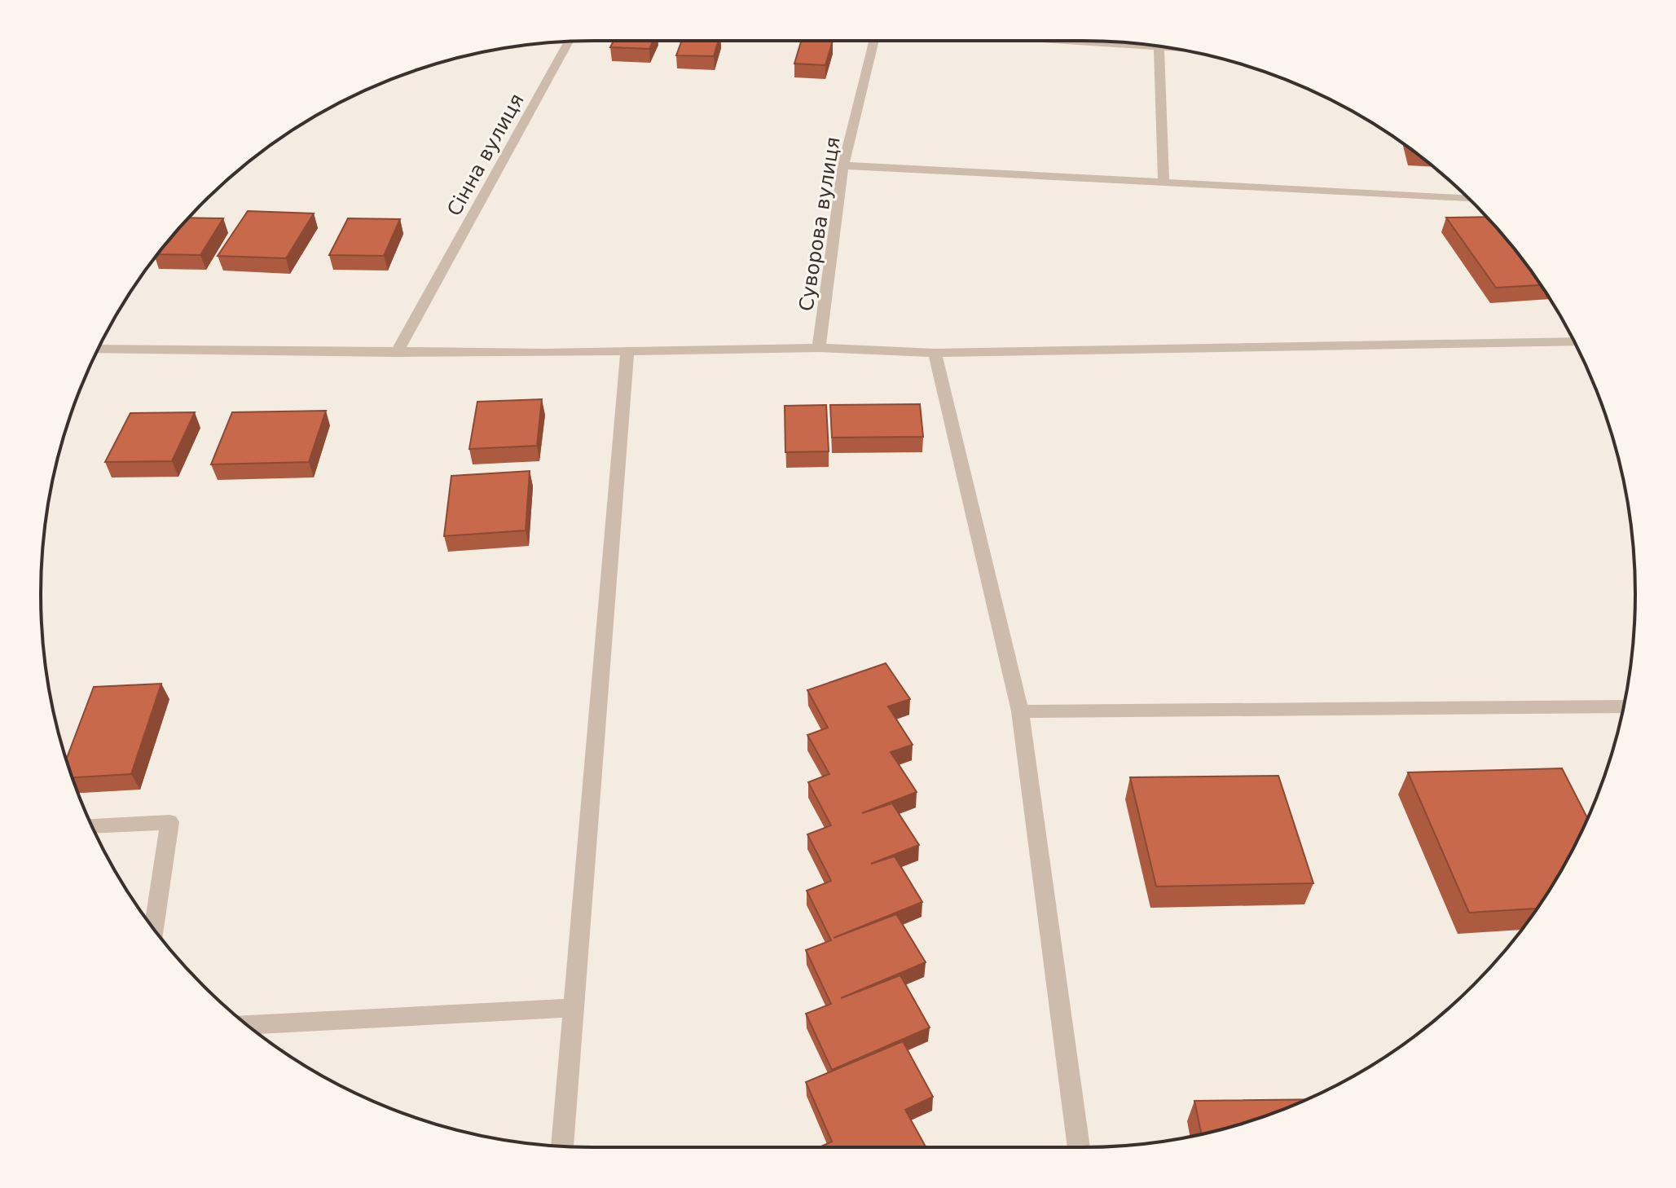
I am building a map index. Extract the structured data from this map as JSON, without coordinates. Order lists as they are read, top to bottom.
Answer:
{
  "streets": {
    "street": ["Сінна вулиця", "Суворова вулиця"]
  }
}
